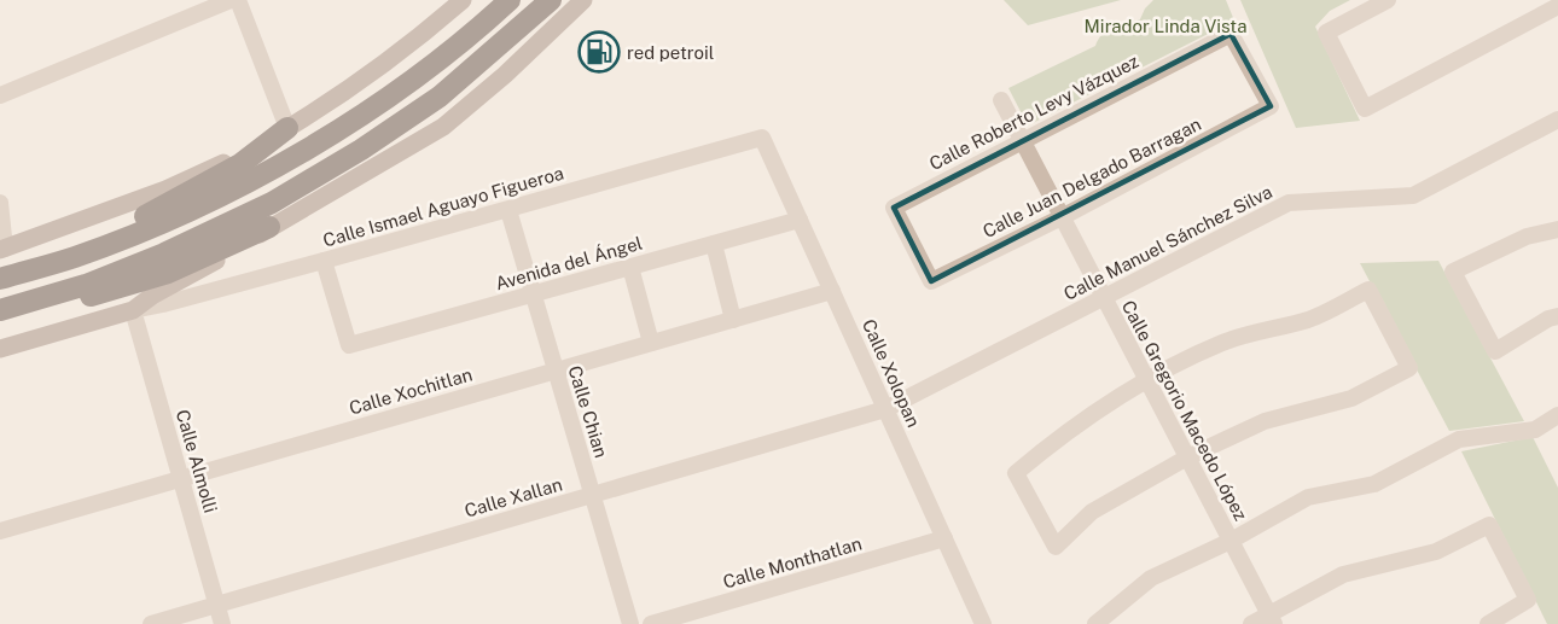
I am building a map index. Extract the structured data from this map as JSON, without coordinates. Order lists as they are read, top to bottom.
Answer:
{
  "streets": {
    "street": [
      "Calle Roberto Levy Vázquez",
      "Calle Juan Delgado Barragan",
      "Calle Ismael Aguayo Figueroa",
      "Calle Manuel Sánchez Silva",
      "Avenida del Ángel",
      "Calle Xolopan",
      "Calle Xochitlan",
      "Calle Gregorio Macedo López",
      "Calle Chian",
      "Calle Almolli",
      "Calle Xallan",
      "Calle Monthatlan"
    ]
  },
  "crossings": [
    ["Calle Roberto Levy Vázquez", "Calle Juan Delgado Barragan"],
    ["Calle Roberto Levy Vázquez", "Calle Gregorio Macedo López"],
    ["Calle Juan Delgado Barragan", "Calle Gregorio Macedo López"],
    ["Calle Ismael Aguayo Figueroa", "Avenida del Ángel"],
    ["Calle Ismael Aguayo Figueroa", "Calle Xolopan"],
    ["Calle Ismael Aguayo Figueroa", "Calle Chian"],
    ["Calle Ismael Aguayo Figueroa", "Calle Almolli"],
    ["Calle Manuel Sánchez Silva", "Calle Xolopan"],
    ["Calle Manuel Sánchez Silva", "Calle Gregorio Macedo López"],
    ["Calle Manuel Sánchez Silva", "Calle Xallan"],
    ["Avenida del Ángel", "Calle Xolopan"],
    ["Avenida del Ángel", "Calle Chian"],
    ["Calle Xolopan", "Calle Xochitlan"],
    ["Calle Xolopan", "Calle Xallan"],
    ["Calle Xolopan", "Calle Monthatlan"],
    ["Calle Xochitlan", "Calle Chian"],
    ["Calle Xochitlan", "Calle Almolli"],
    ["Calle Chian", "Calle Xallan"],
    ["Calle Almolli", "Calle Xallan"]
  ],
  "parks": ["Mirador Linda Vista"],
  "places": {
    "fuel station": ["red petroil"]
  }
}
